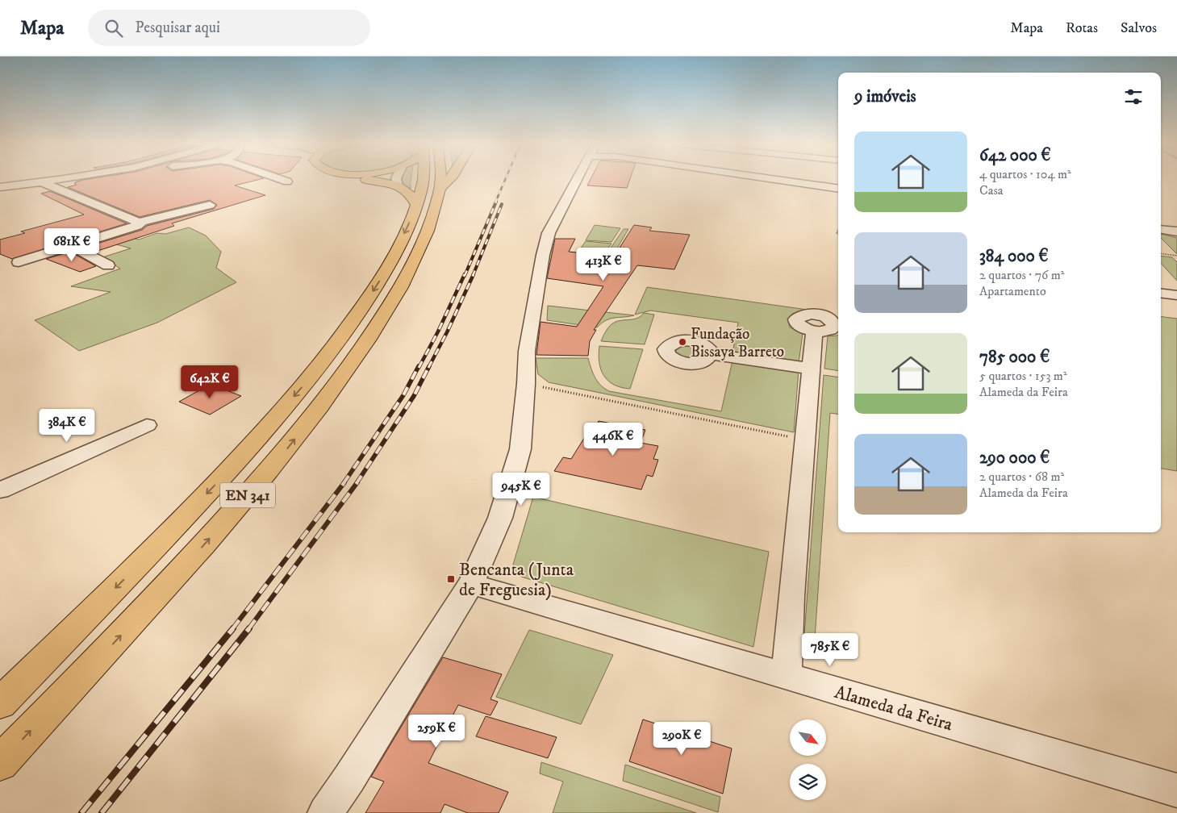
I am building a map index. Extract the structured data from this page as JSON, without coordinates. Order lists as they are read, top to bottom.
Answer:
{
  "streets": {
    "highway": ["EN 341"],
    "street": ["Alameda da Feira"]
  },
  "places": {
    "other": ["Fundação Bissaya Barreto"],
    "transit": ["Bencanta (Junta de Freguesia)"]
  },
  "north": "bottom right",
  "page": {
    "header": "Mapa",
    "search": "Pesquisar aqui",
    "nav": ["Mapa", "Rotas", "Salvos"],
    "heading": "9 imóveis",
    "list": [
      {
        "name": "642 000 €",
        "note": "4 quartos · 104 m² · Casa"
      },
      {
        "name": "384 000 €",
        "note": "2 quartos · 76 m² · Apartamento"
      },
      {
        "name": "785 000 €",
        "note": "5 quartos · 153 m² · Alameda da Feira"
      },
      {
        "name": "290 000 €",
        "note": "2 quartos · 68 m² · Alameda da Feira"
      }
    ],
    "price": [
      "681K €",
      "413K €",
      "642K €",
      "384K €",
      "446K €",
      "945K €",
      "785K €",
      "259K €",
      "290K €"
    ]
  }
}
